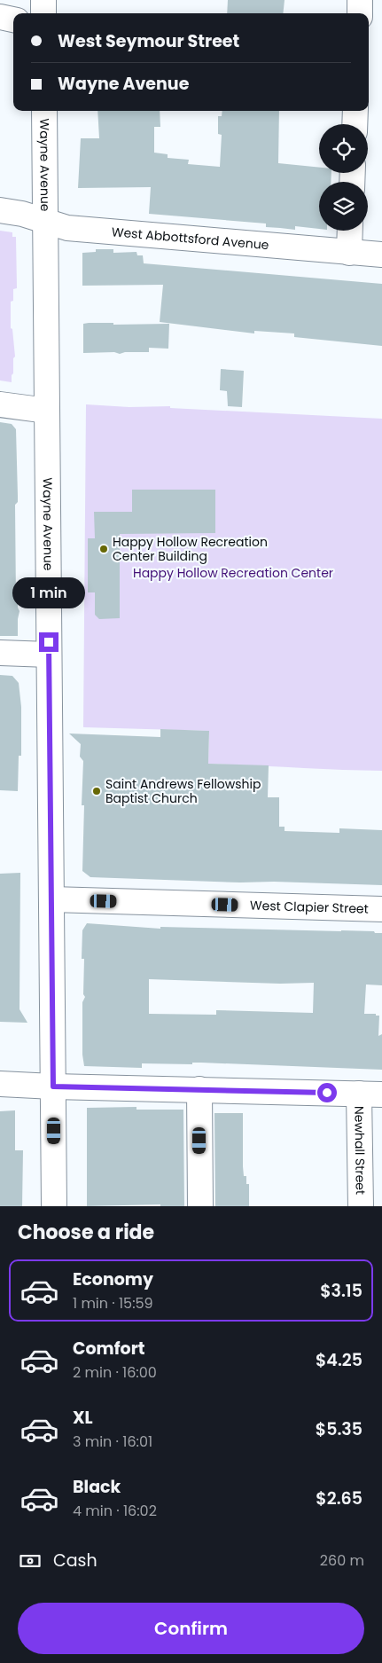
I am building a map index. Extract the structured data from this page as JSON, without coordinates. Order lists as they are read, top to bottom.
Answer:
{
  "streets": {
    "street": [
      "Wayne Avenue",
      "West Abbottsford Avenue",
      "West Clapier Street",
      "Newhall Street"
    ]
  },
  "crossings": [
    ["Wayne Avenue", "West Abbottsford Avenue"],
    ["Wayne Avenue", "West Clapier Street"]
  ],
  "parks": ["Happy Hollow Recreation Center"],
  "places": ["Happy Hollow Recreation Center Building", "Saint Andrews Fellowship Baptist Church"],
  "page": {
    "banner": ["West Seymour Street", "Wayne Avenue"],
    "bubble": "1 min",
    "heading": "Choose a ride",
    "list": [
      {
        "name": "Economy",
        "note": "1 min · 15:59",
        "value": "$3.15"
      },
      {
        "name": "Comfort",
        "note": "2 min · 16:00",
        "value": "$4.25"
      },
      {
        "name": "XL",
        "note": "3 min · 16:01",
        "value": "$5.35"
      },
      {
        "name": "Black",
        "note": "4 min · 16:02",
        "value": "$2.65"
      }
    ],
    "pay": ["Cash", "260 m"],
    "buttons": "Confirm"
  }
}
